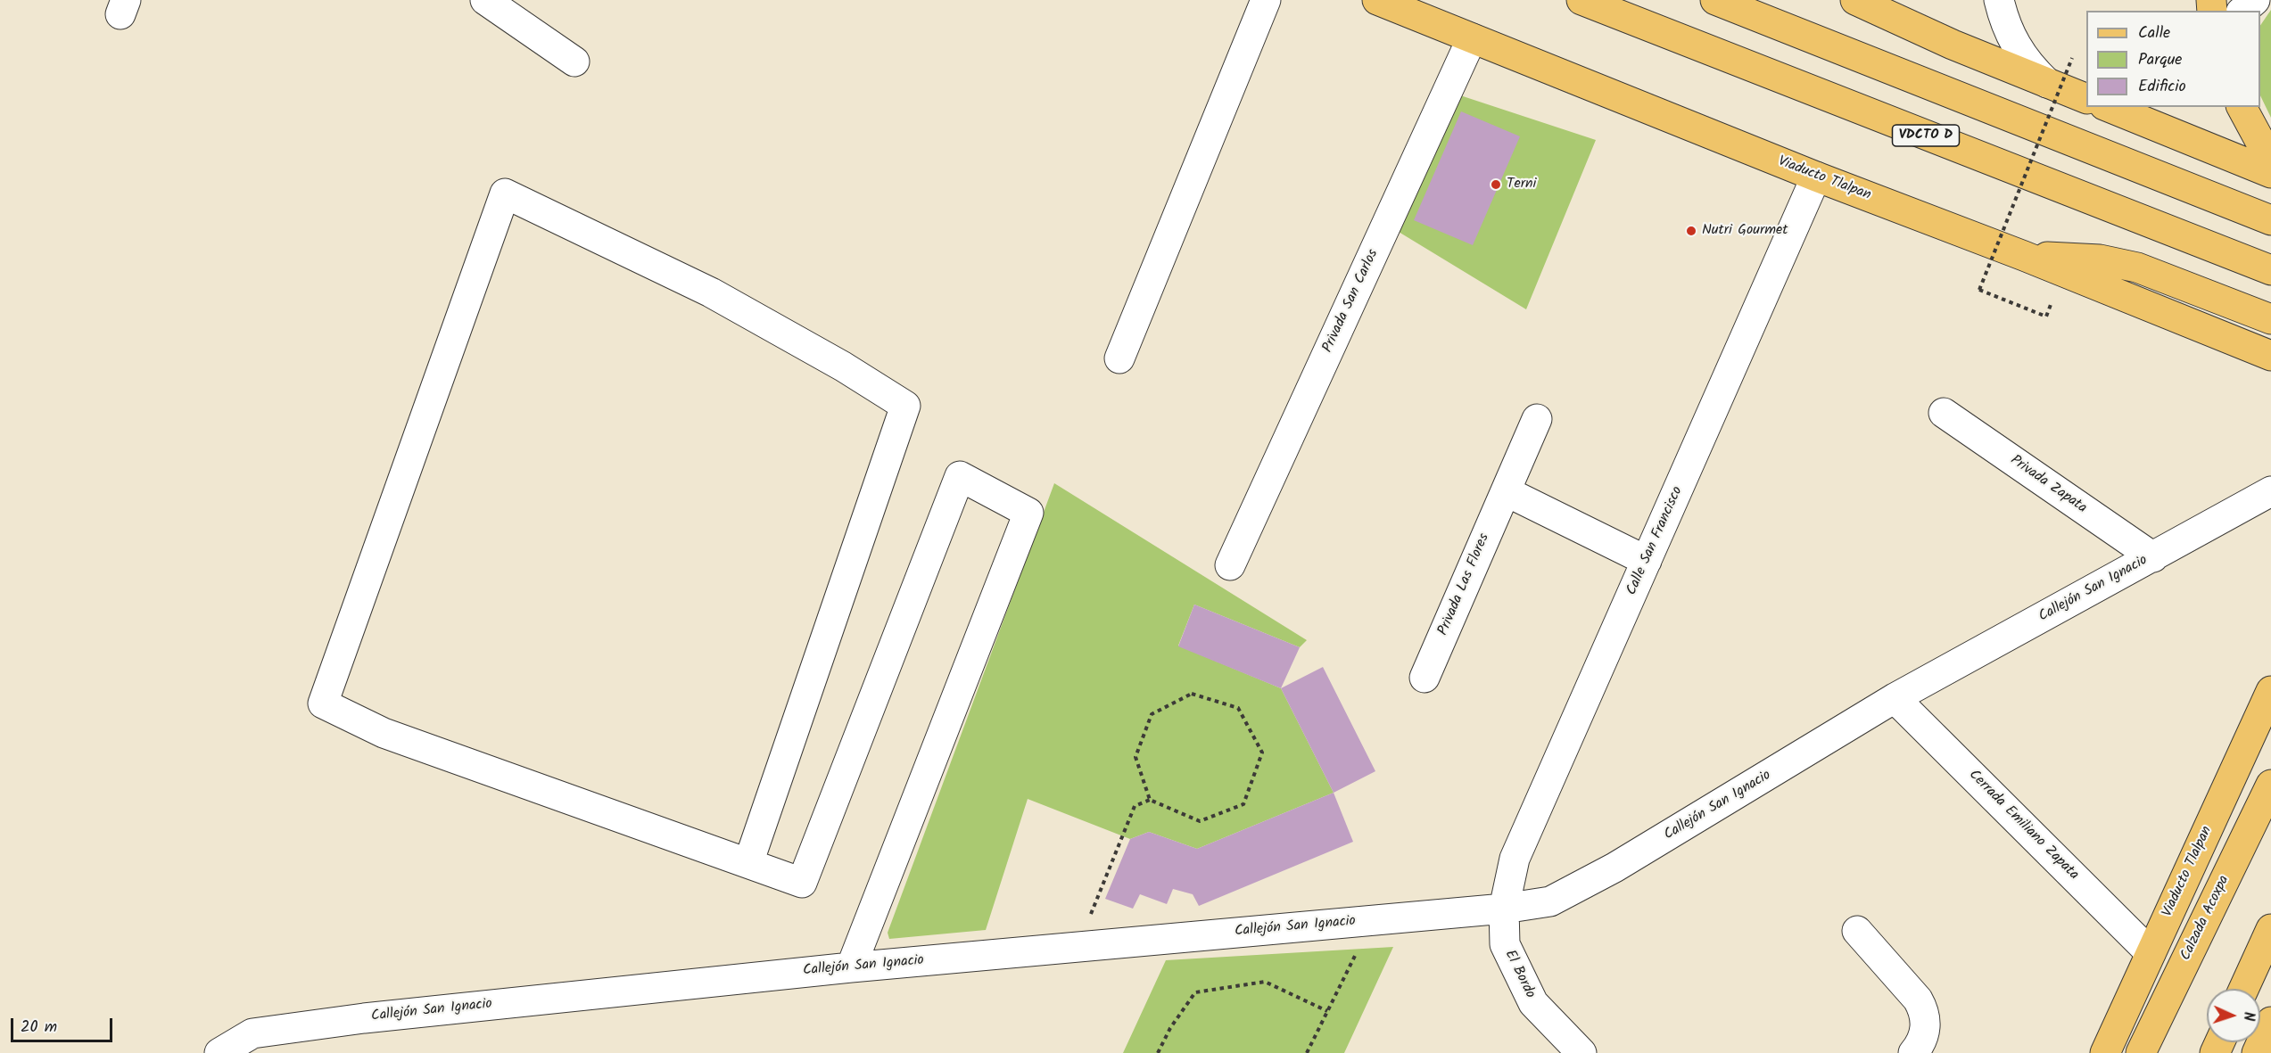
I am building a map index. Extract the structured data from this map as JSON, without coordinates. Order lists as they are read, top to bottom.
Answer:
{
  "streets": {
    "main road": ["VDCTO D", "Viaducto Tlalpan", "Calzada Acoxpa"],
    "street": [
      "Privada San Carlos",
      "Privada Zapata",
      "Calle San Francisco",
      "Privada Las Flores",
      "Callejón San Ignacio",
      "Cerrada Emiliano Zapata",
      "El Bordo"
    ]
  },
  "crossings": [
    ["Viaducto Tlalpan", "Privada San Carlos"],
    ["Viaducto Tlalpan", "Calle San Francisco"],
    ["Viaducto Tlalpan", "Cerrada Emiliano Zapata"],
    ["Privada Zapata", "Callejón San Ignacio"],
    ["Calle San Francisco", "Callejón San Ignacio"],
    ["Calle San Francisco", "El Bordo"],
    ["Callejón San Ignacio", "Cerrada Emiliano Zapata"],
    ["Callejón San Ignacio", "El Bordo"]
  ],
  "places": ["Terni", "Nutri Gourmet"],
  "legend": ["Calle", "Parque", "Edificio"],
  "scale_bar": "20 m",
  "north": "right"
}
